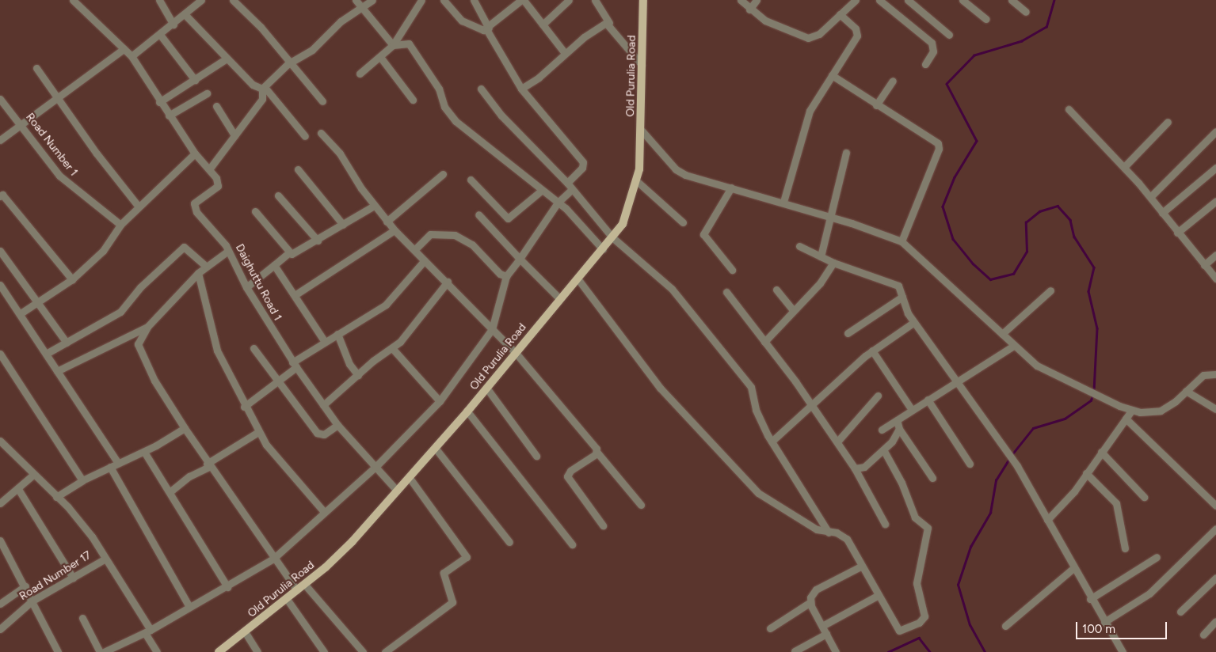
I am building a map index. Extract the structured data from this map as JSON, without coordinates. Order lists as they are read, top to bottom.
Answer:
{
  "streets": {
    "main road": ["Old Purulia Road"],
    "street": ["Road Number 1", "Daighuttu Road 1", "Road Number 17"]
  },
  "crossings": [
    ["Old Purulia Road", "Daighuttu Road 1"]
  ],
  "scale_bar": "100 m"
}
